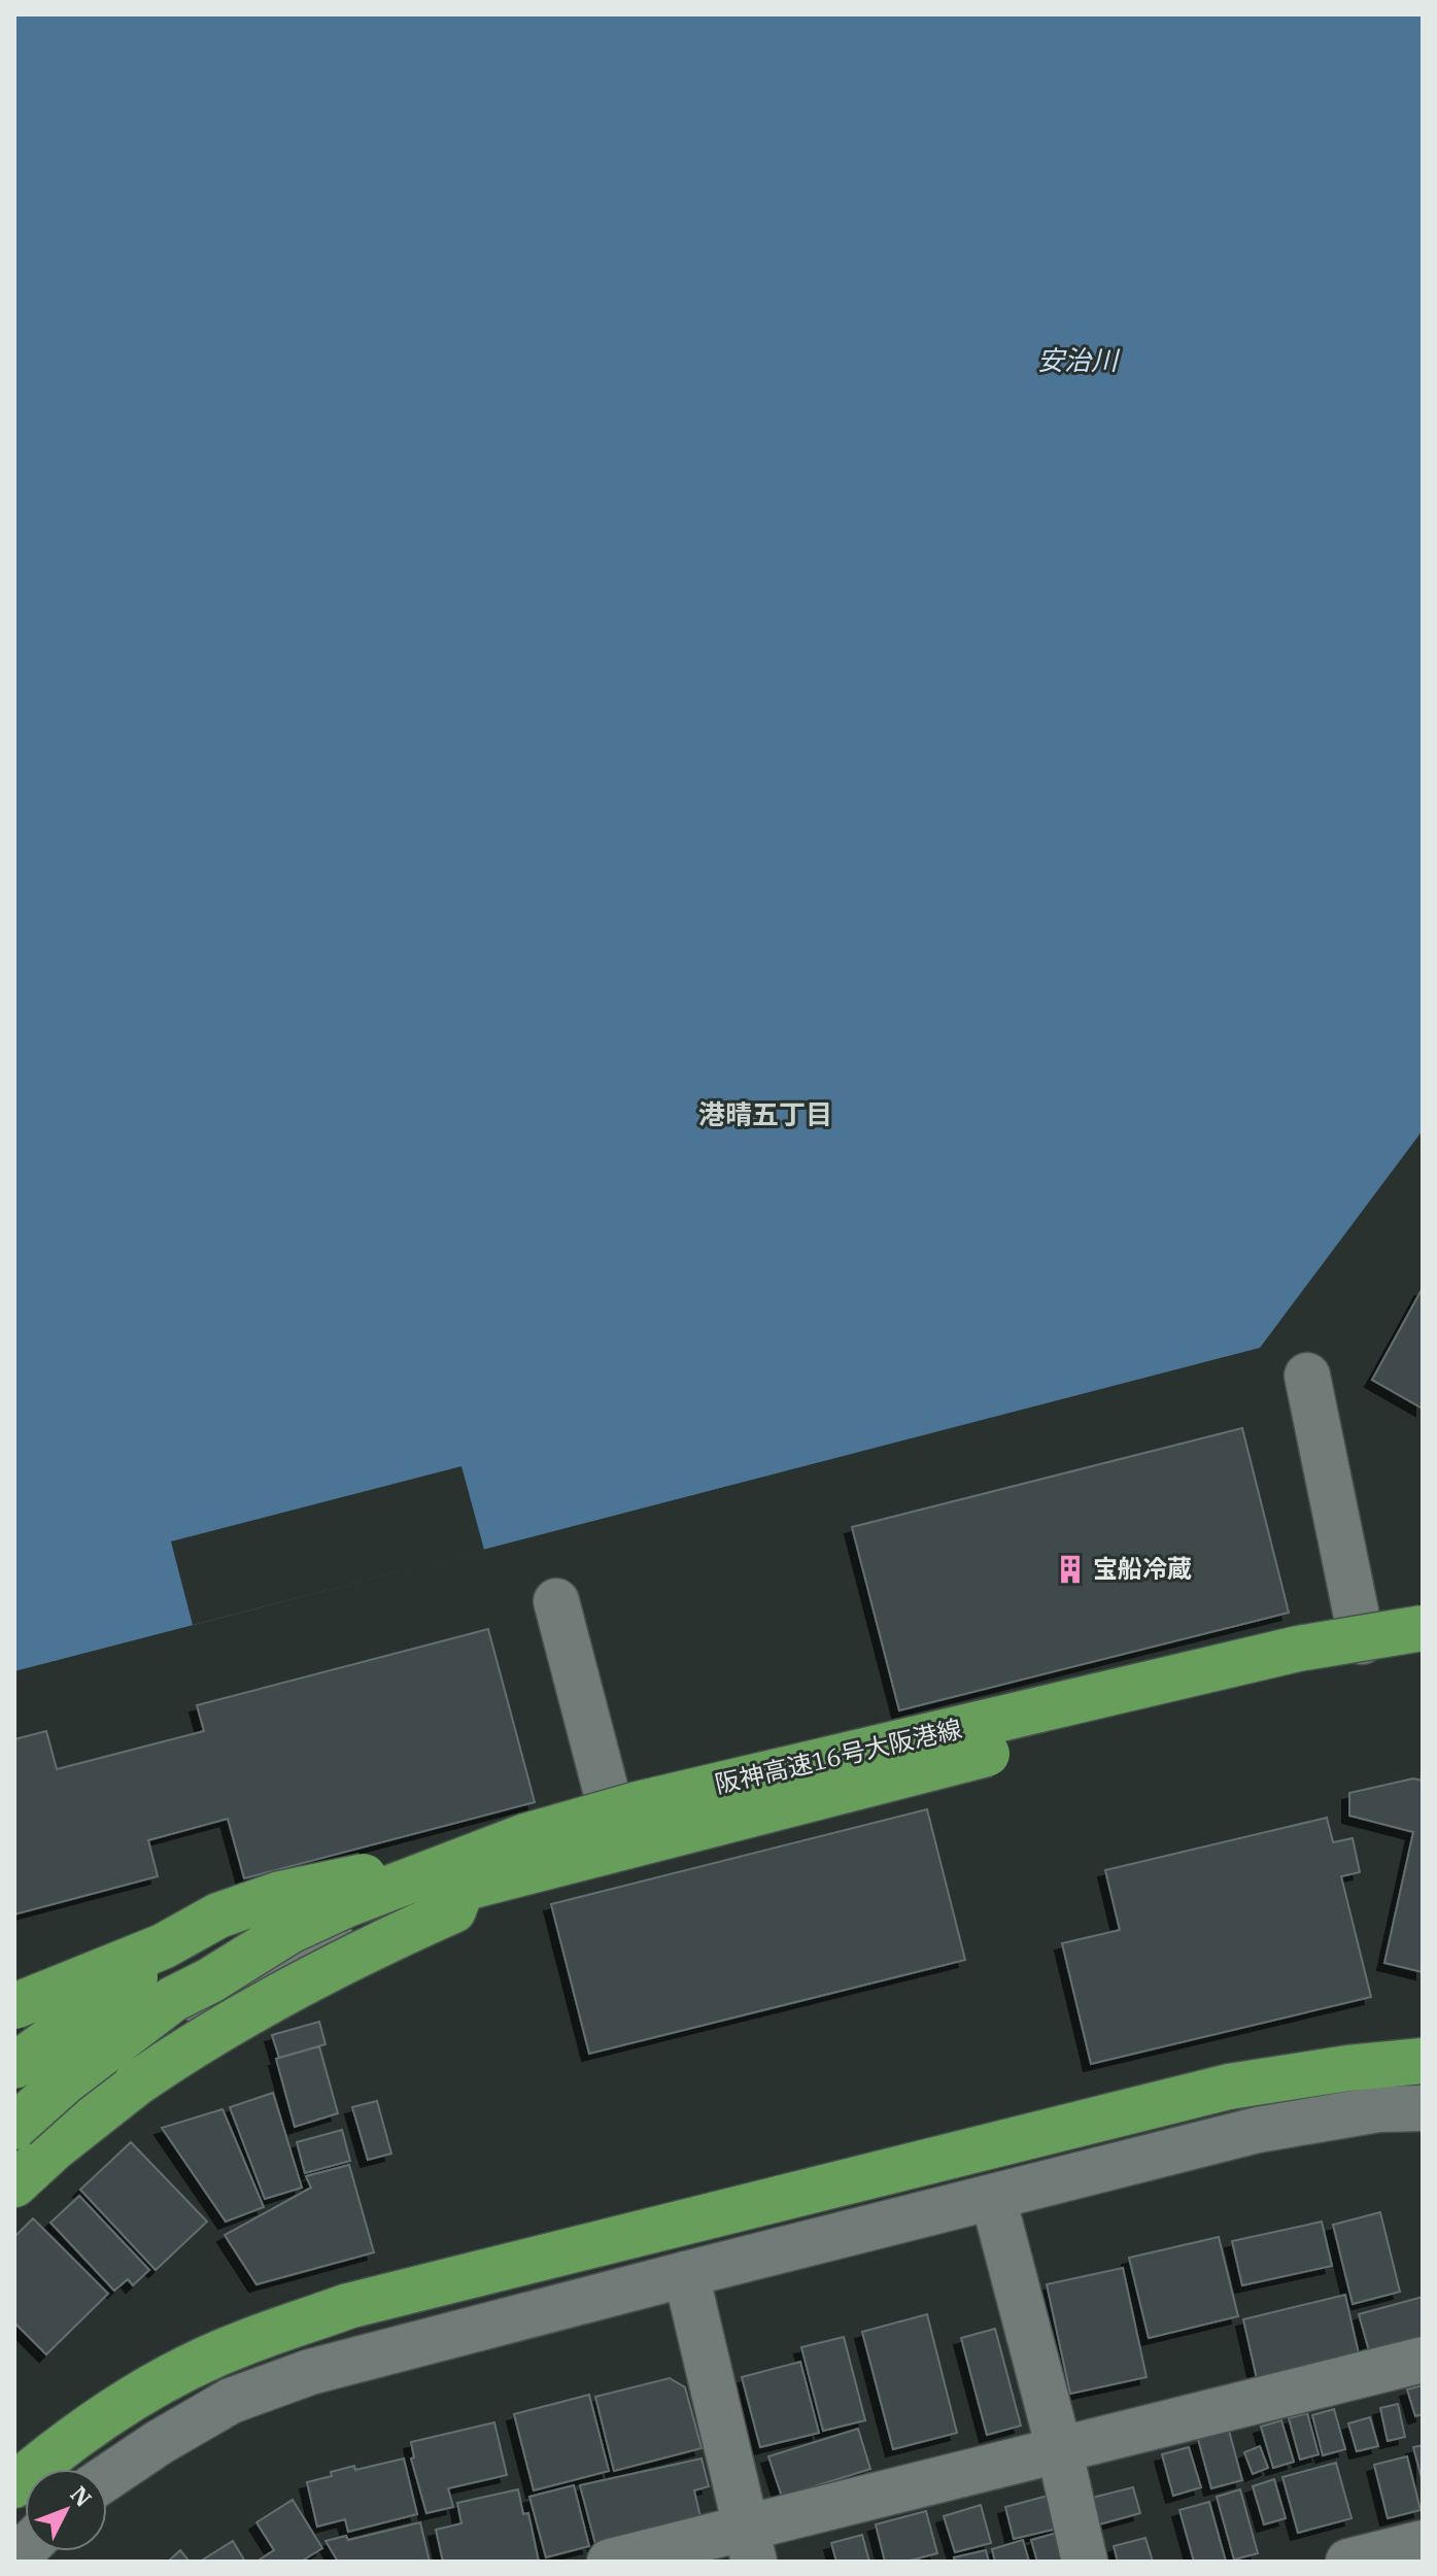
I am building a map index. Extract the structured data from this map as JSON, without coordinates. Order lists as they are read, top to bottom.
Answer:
{
  "streets": {
    "highway": ["阪神高速16号大阪港線"]
  },
  "districts": ["港晴五丁目"],
  "water": ["安治川"],
  "places": {
    "building": ["宝船冷蔵"]
  },
  "north": "top right"
}
